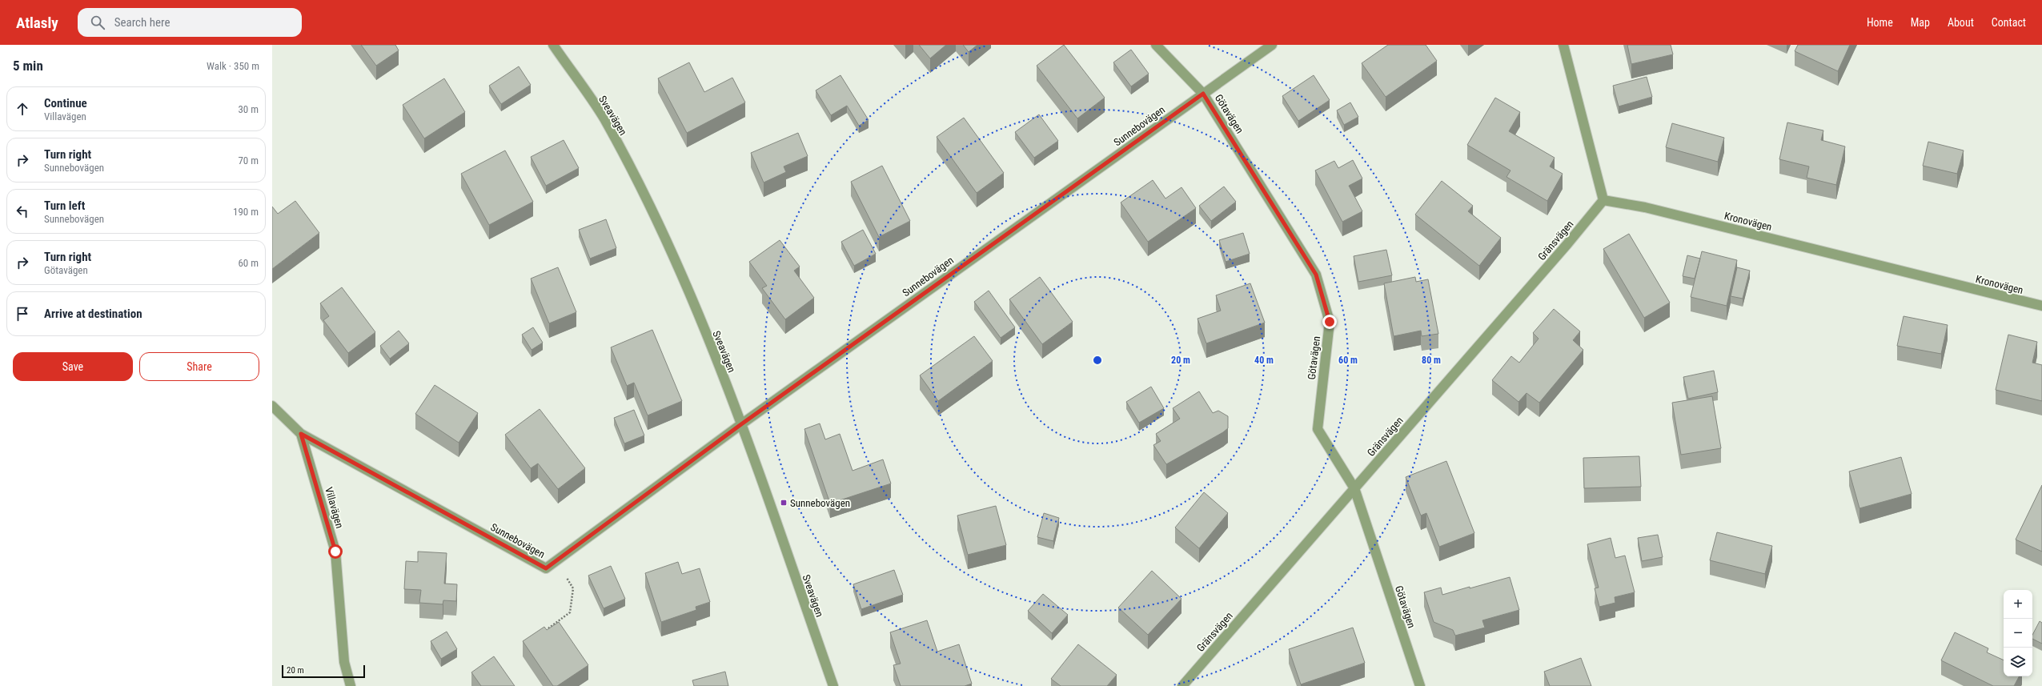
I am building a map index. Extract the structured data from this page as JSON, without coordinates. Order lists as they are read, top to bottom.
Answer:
{
  "streets": {
    "street": [
      "Götavägen",
      "Sveavägen",
      "Sunnebovägen",
      "Kronovägen",
      "Gränsvägen",
      "Villavägen"
    ]
  },
  "crossings": [
    ["Götavägen", "Sunnebovägen"],
    ["Götavägen", "Gränsvägen"],
    ["Sveavägen", "Sunnebovägen"],
    ["Sunnebovägen", "Villavägen"],
    ["Kronovägen", "Gränsvägen"]
  ],
  "places": {
    "transit": ["Sunnebovägen"]
  },
  "scale_bar": "20 m",
  "page": {
    "header": "Atlasly",
    "search": "Search here",
    "nav": [
      "Home",
      "Map",
      "About",
      "Contact"
    ],
    "heading": ["5 min", "Walk · 350 m"],
    "list": [
      ["Continue", "Villavägen", "30 m"],
      ["Turn right", "Sunnebovägen", "70 m"],
      ["Turn left", "Sunnebovägen", "190 m"],
      ["Turn right", "Götavägen", "60 m"],
      "Arrive at destination"
    ],
    "buttons": ["Save", "Share"],
    "map_buttons": ["+", "−"],
    "scale": "20 m"
  },
  "rings": [
    "20 m",
    "40 m",
    "60 m",
    "80 m"
  ]
}
